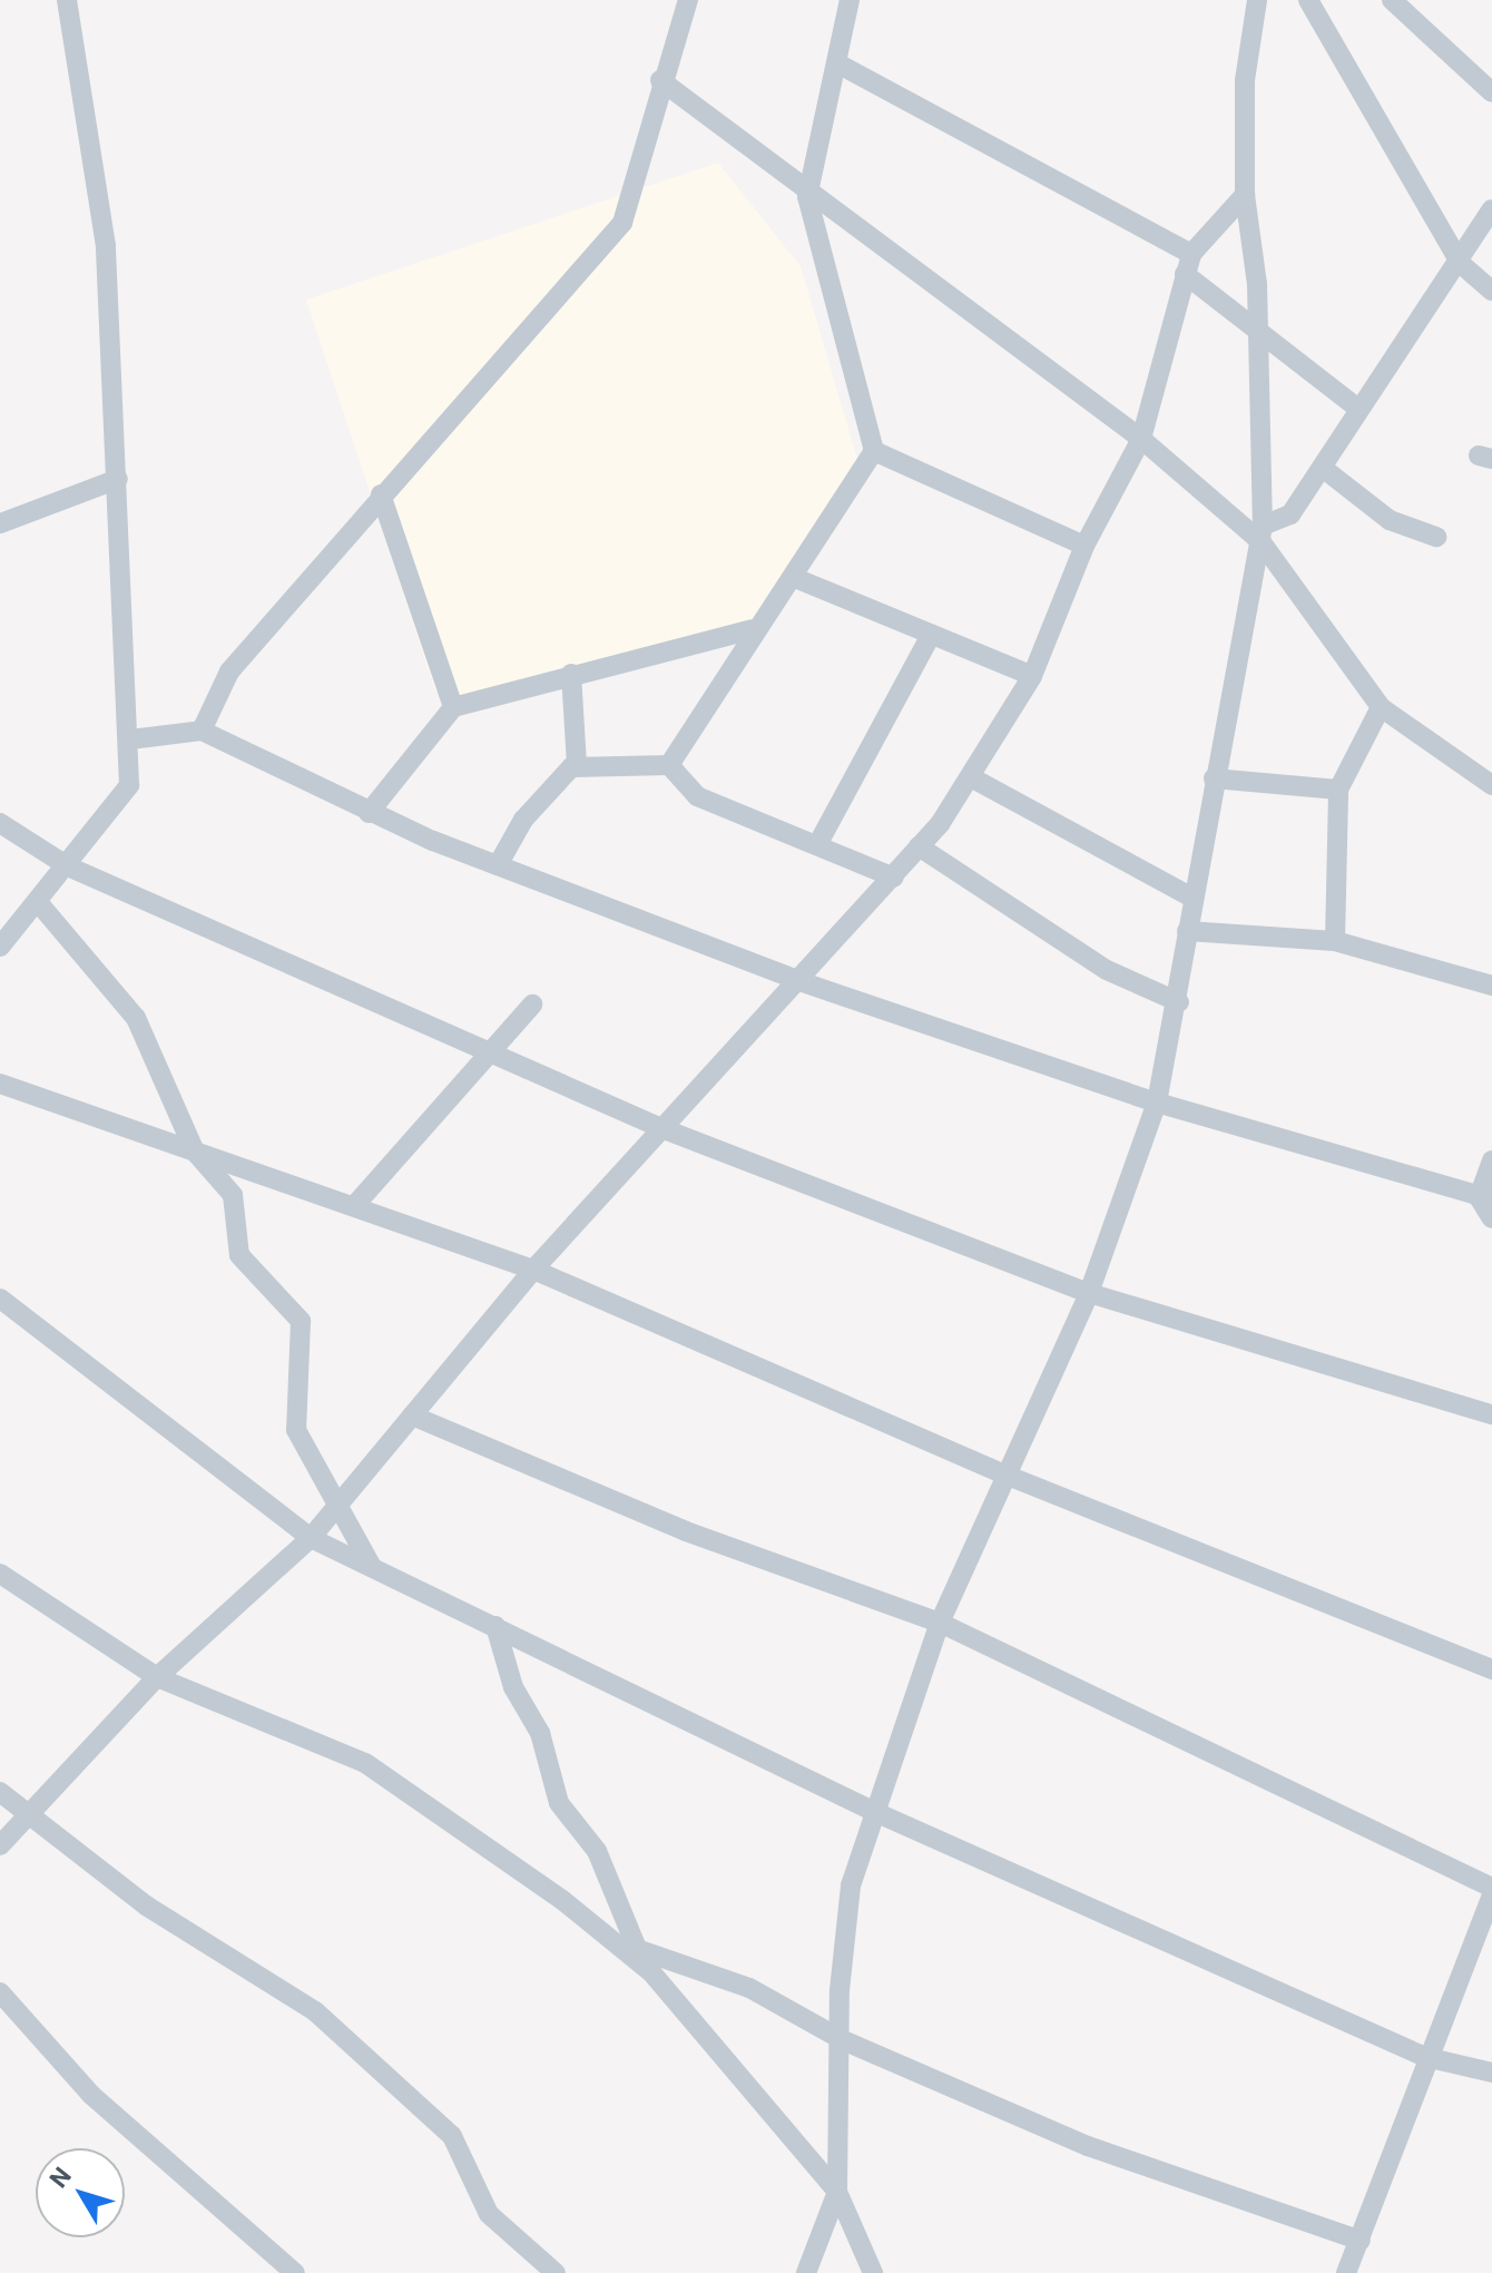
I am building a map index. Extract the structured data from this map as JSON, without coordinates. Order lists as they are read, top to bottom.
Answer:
{
  "north": "top left"
}
